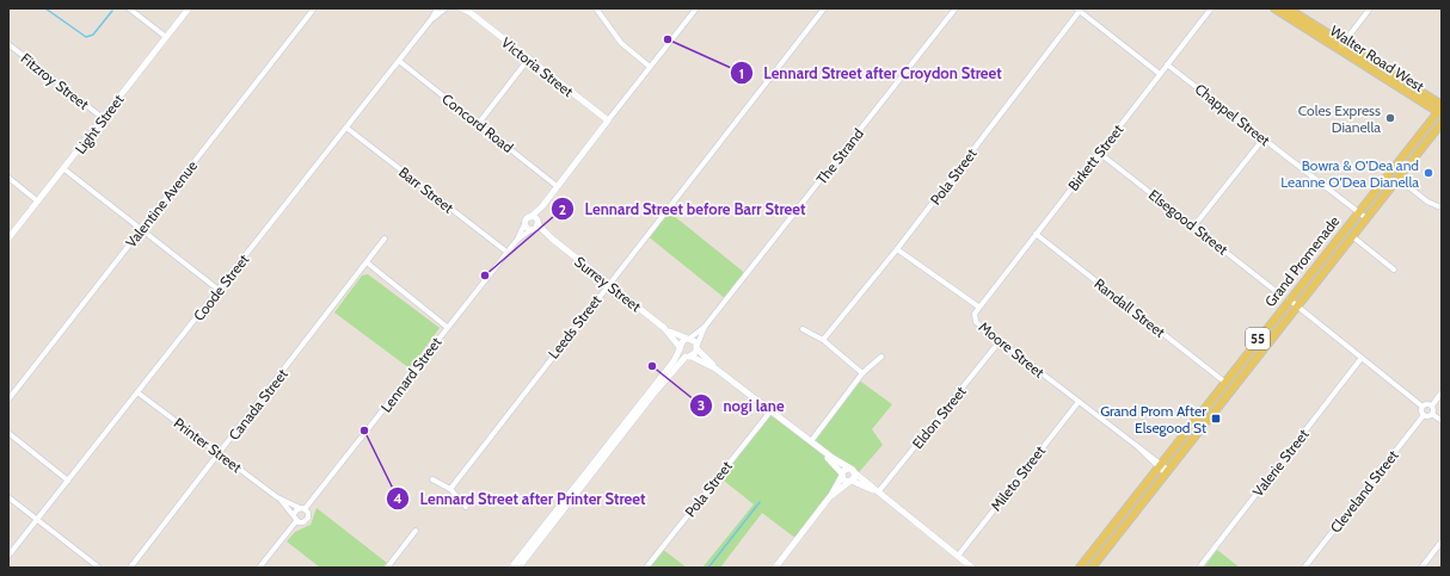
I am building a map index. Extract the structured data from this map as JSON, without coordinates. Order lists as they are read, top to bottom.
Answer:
{
  "streets": {
    "main road": ["Walter Road West", "Grand Promenade", "55"],
    "street": [
      "Victoria Street",
      "Fitzroy Street",
      "Chappel Street",
      "Concord Road",
      "Light Street",
      "The Strand",
      "Birkett Street",
      "Pola Street",
      "Barr Street",
      "Valentine Avenue",
      "Elsegood Street",
      "Surrey Street",
      "Coode Street",
      "Randall Street",
      "Leeds Street",
      "Moore Street",
      "Lennard Street",
      "Canada Street",
      "Eldon Street",
      "Printer Street",
      "Valerie Street",
      "Mileto Street",
      "Cleveland Street"
    ]
  },
  "crossings": [
    ["Walter Road West", "Grand Promenade"],
    ["Victoria Street", "Lennard Street"],
    ["Fitzroy Street", "Light Street"],
    ["Chappel Street", "Birkett Street"],
    ["Chappel Street", "Grand Promenade"],
    ["Concord Road", "Coode Street"],
    ["Concord Road", "Lennard Street"],
    ["The Strand", "Surrey Street"],
    ["Birkett Street", "Elsegood Street"],
    ["Birkett Street", "Randall Street"],
    ["Birkett Street", "Moore Street"],
    ["Pola Street", "Moore Street"],
    ["Barr Street", "Coode Street"],
    ["Barr Street", "Lennard Street"],
    ["Grand Promenade", "Randall Street"],
    ["Grand Promenade", "Moore Street"],
    ["Surrey Street", "Leeds Street"],
    ["Surrey Street", "Lennard Street"],
    ["Coode Street", "Printer Street"],
    ["Moore Street", "Eldon Street"],
    ["Moore Street", "Mileto Street"],
    ["Lennard Street", "Printer Street"],
    ["Canada Street", "Printer Street"]
  ],
  "places": {
    "other": [
      "Lennard Street after Croydon Street",
      "Coles Express Dianella",
      "Bowra & O'Dea and Leanne O'Dea Dianella",
      "Lennard Street before Barr Street",
      "nogi lane",
      "Lennard Street after Printer Street"
    ],
    "transit": ["Grand Prom After Elsegood St"]
  }
}
